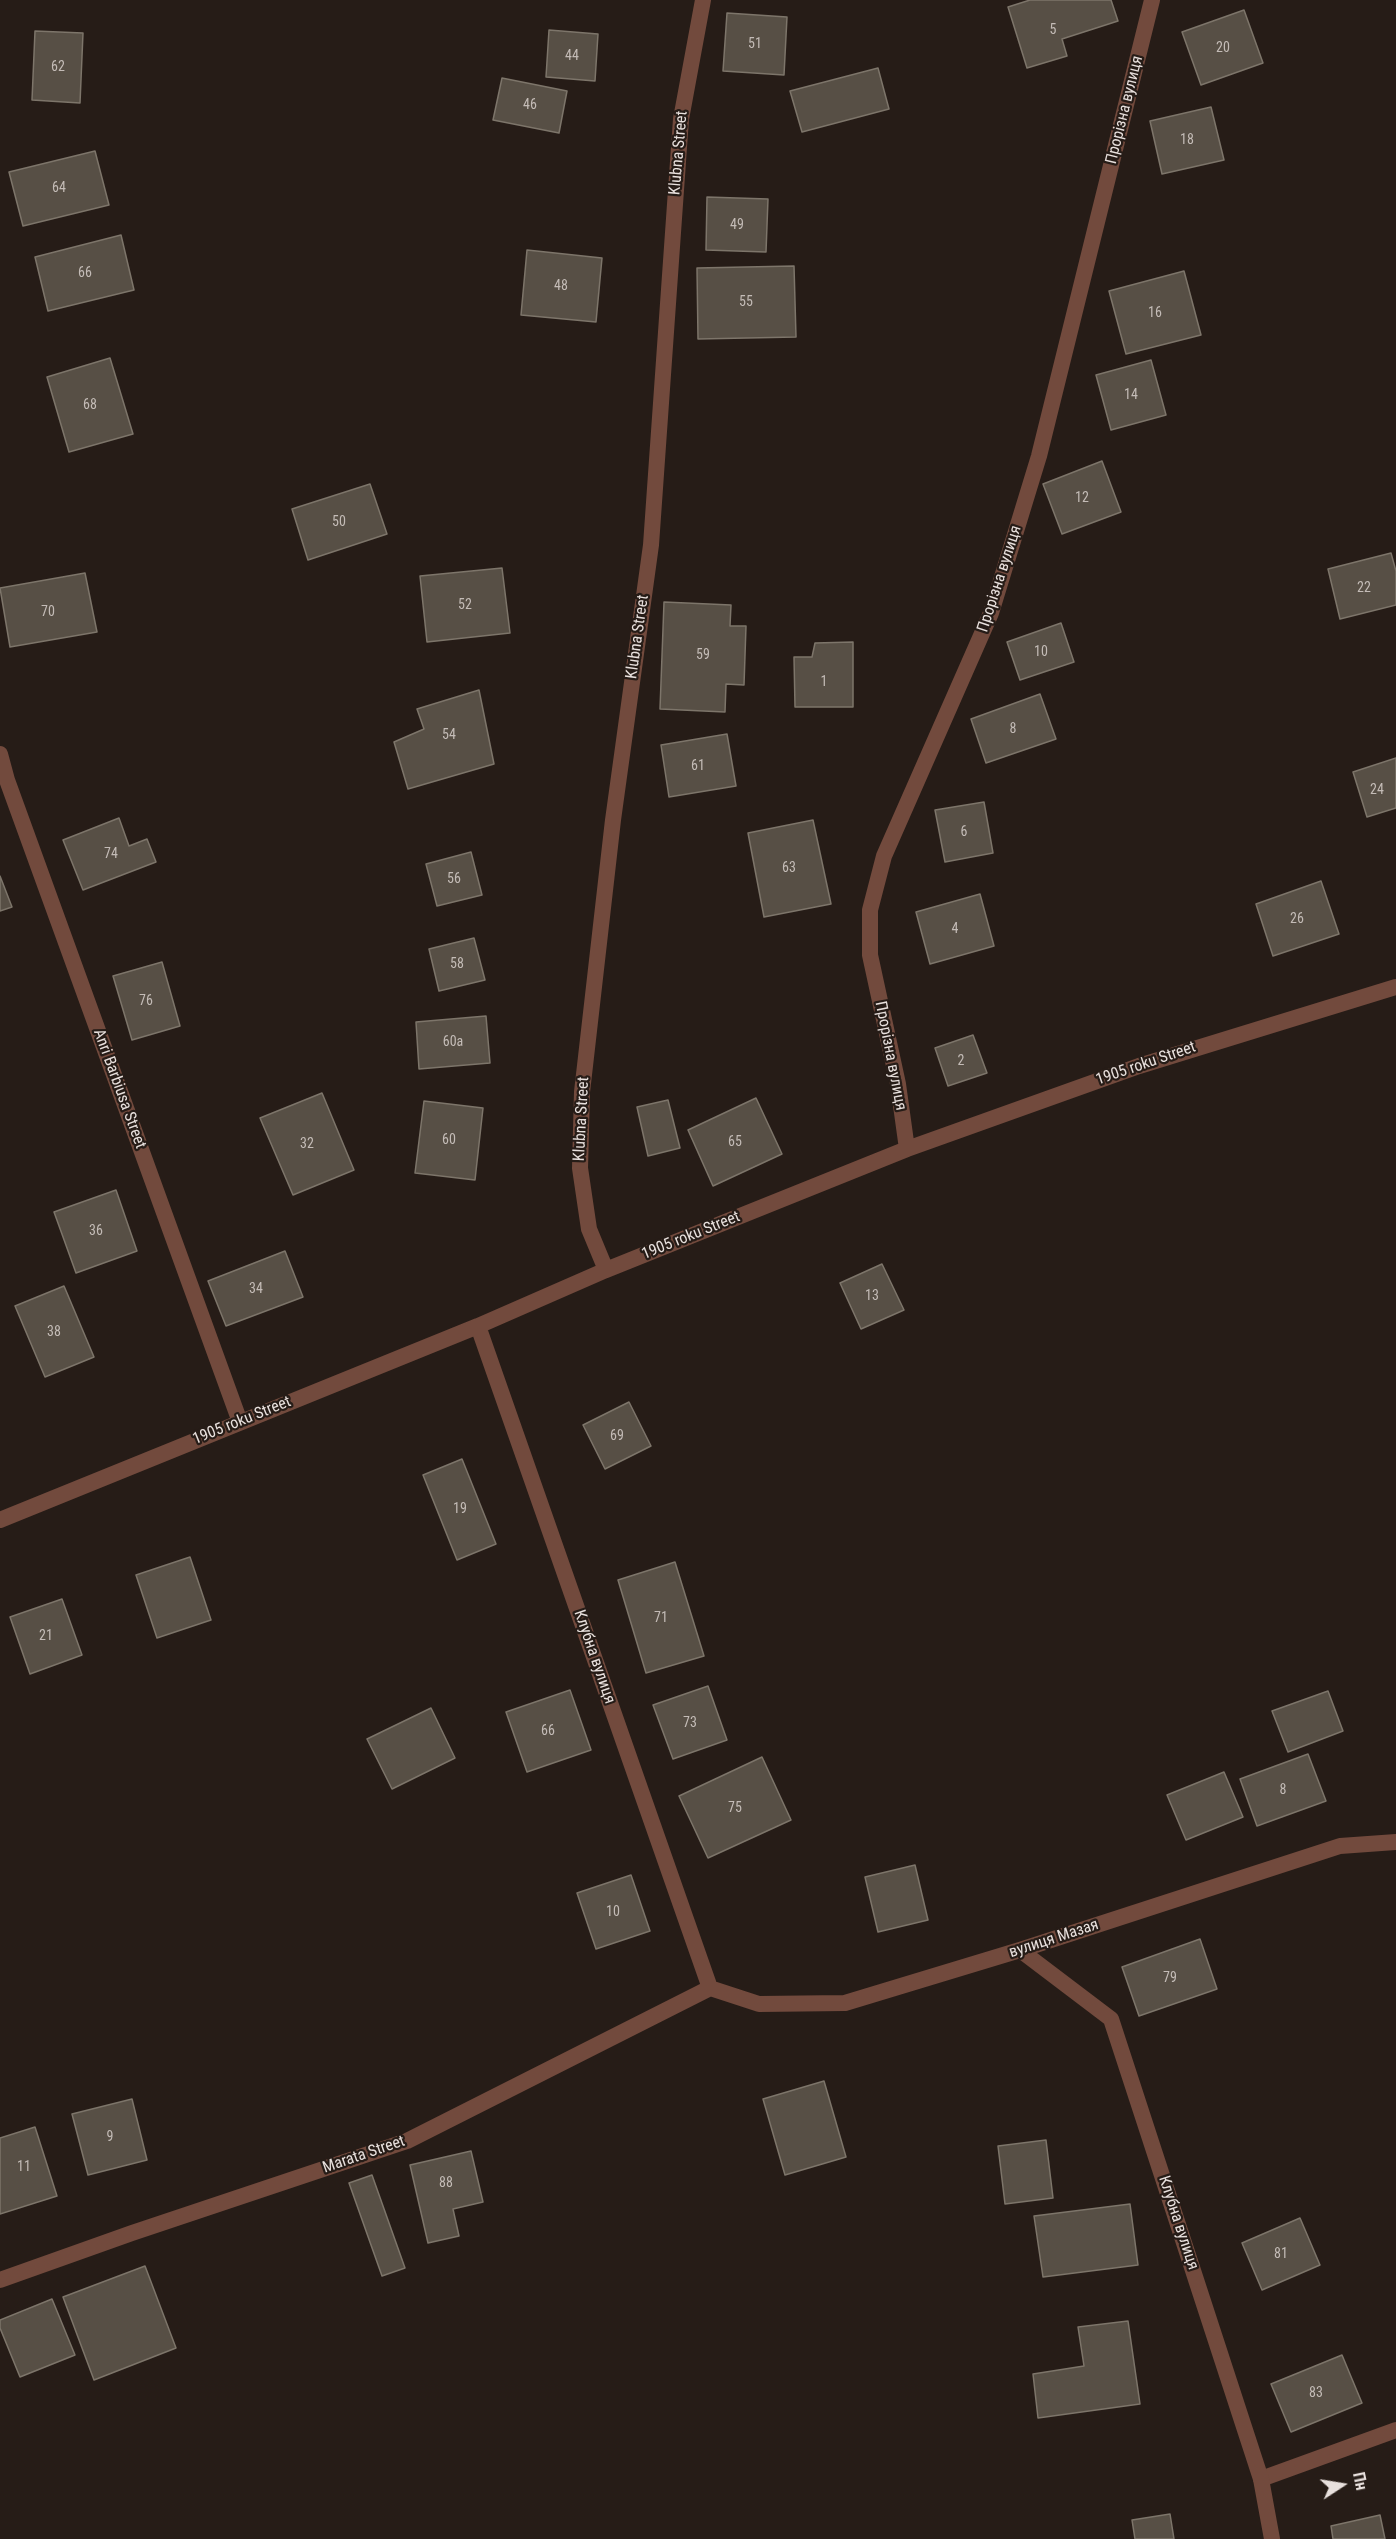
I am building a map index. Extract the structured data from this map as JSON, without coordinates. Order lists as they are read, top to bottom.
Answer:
{
  "streets": {
    "street": [
      "Прорізна вулиця",
      "Klubna Street",
      "1905 roku Street",
      "Anri Barbiusa Street",
      "Клубна вулиця",
      "вулиця Мазая",
      "Marata Street"
    ]
  },
  "crossings": [
    ["Прорізна вулиця", "1905 roku Street"],
    ["Klubna Street", "1905 roku Street"],
    ["1905 roku Street", "Anri Barbiusa Street"],
    ["1905 roku Street", "Клубна вулиця"],
    ["Клубна вулиця", "вулиця Мазая"],
    ["Клубна вулиця", "Marata Street"],
    ["вулиця Мазая", "Marata Street"]
  ],
  "house_numbers": [
    "5",
    "51",
    "20",
    "44",
    "62",
    "46",
    "18",
    "64",
    "49",
    "66",
    "48",
    "55",
    "16",
    "14",
    "68",
    "12",
    "50",
    "22",
    "52",
    "70",
    "10",
    "59",
    "1",
    "8",
    "54",
    "61",
    "24",
    "6",
    "74",
    "63",
    "56",
    "26",
    "4",
    "58",
    "76",
    "60а",
    "2",
    "60",
    "65",
    "32",
    "36",
    "34",
    "13",
    "38",
    "69",
    "19",
    "71",
    "21",
    "73",
    "66",
    "8",
    "75",
    "10",
    "79",
    "9",
    "11",
    "88",
    "81",
    "83"
  ],
  "north": "right"
}
